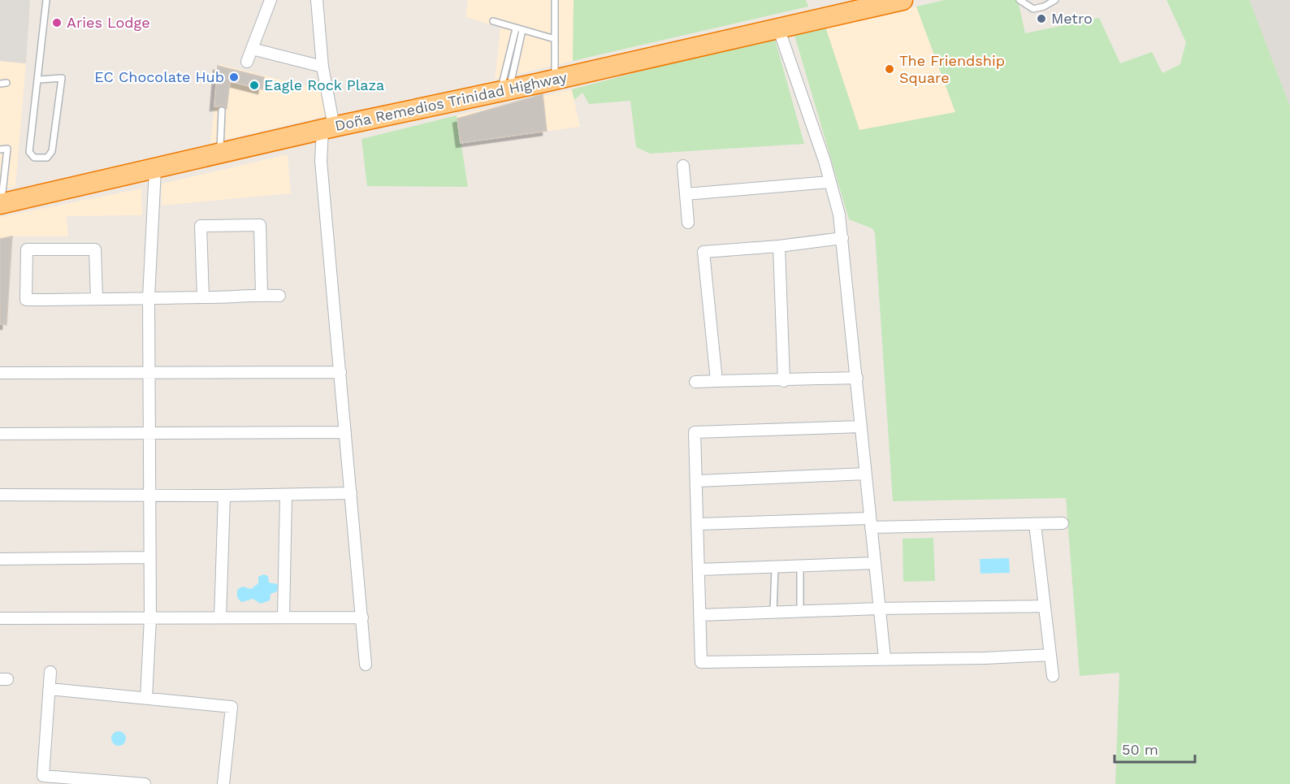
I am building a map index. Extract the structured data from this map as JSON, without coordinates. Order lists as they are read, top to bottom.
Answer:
{
  "streets": {
    "highway": ["Doña Remedios Trinidad Highway"]
  },
  "places": [
    "Metro",
    "Aries Lodge",
    "The Friendship Square",
    "EC Chocolate Hub",
    "Eagle Rock Plaza"
  ],
  "scale_bar": "50 m"
}
